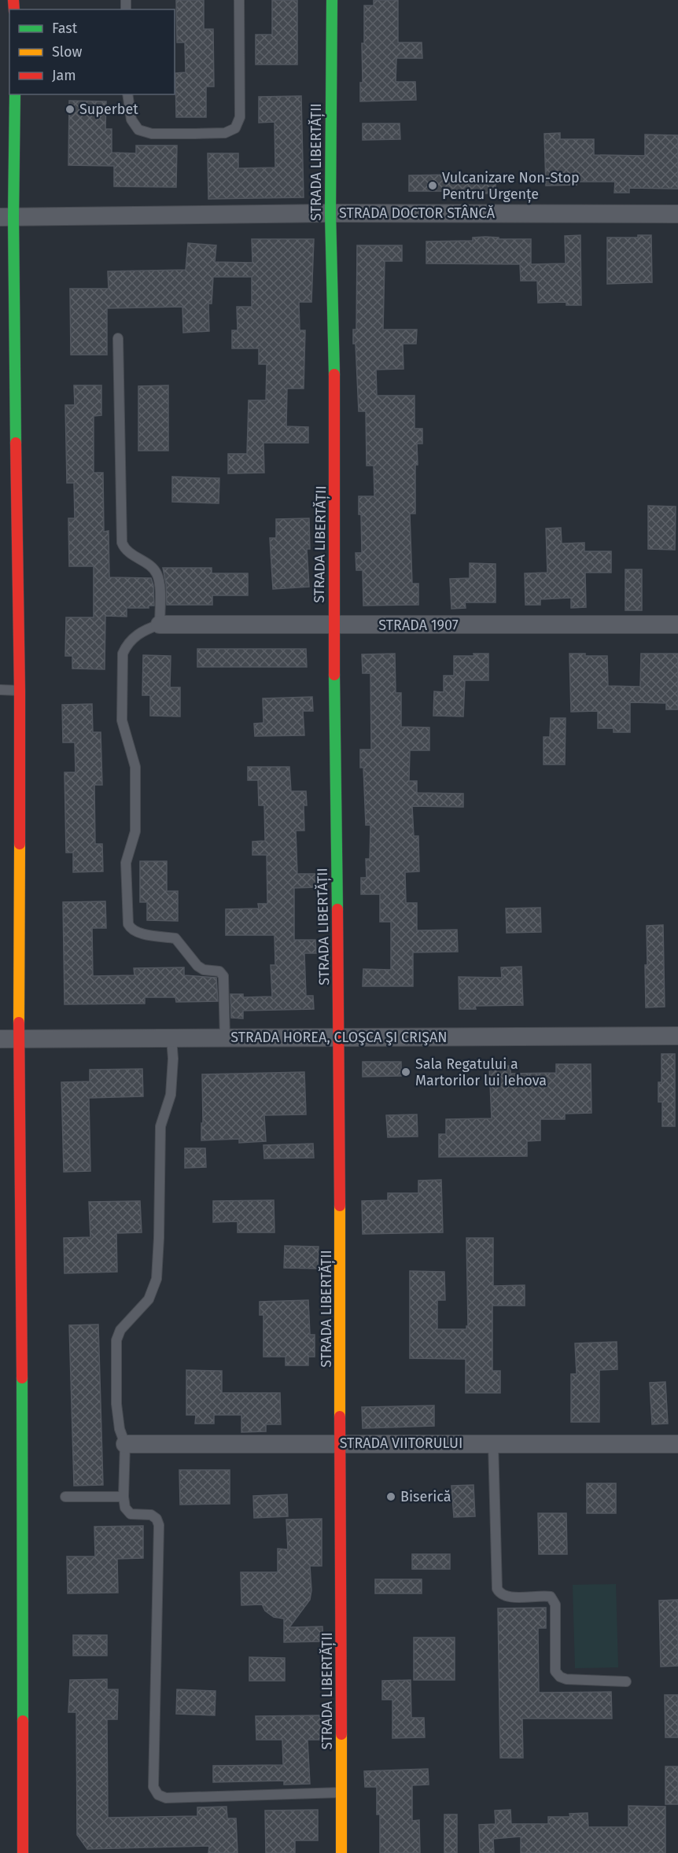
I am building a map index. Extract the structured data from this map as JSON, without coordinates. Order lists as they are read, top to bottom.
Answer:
{
  "streets": {
    "street": [
      "STRADA LIBERTĂȚII",
      "STRADA DOCTOR STÂNCĂ",
      "STRADA 1907",
      "STRADA HOREA, CLOŞCA ŞI CRIŞAN",
      "STRADA VIITORULUI"
    ]
  },
  "crossings": [
    ["STRADA LIBERTĂȚII", "STRADA DOCTOR STÂNCĂ"],
    ["STRADA LIBERTĂȚII", "STRADA 1907"],
    ["STRADA LIBERTĂȚII", "STRADA HOREA, CLOŞCA ŞI CRIŞAN"],
    ["STRADA LIBERTĂȚII", "STRADA VIITORULUI"]
  ],
  "places": [
    "Superbet",
    "Vulcanizare Non-Stop Pentru Urgențe",
    "Sala Regatului a Martorilor lui Iehova",
    "Biserică"
  ],
  "legend": ["Fast", "Slow", "Jam"]
}
